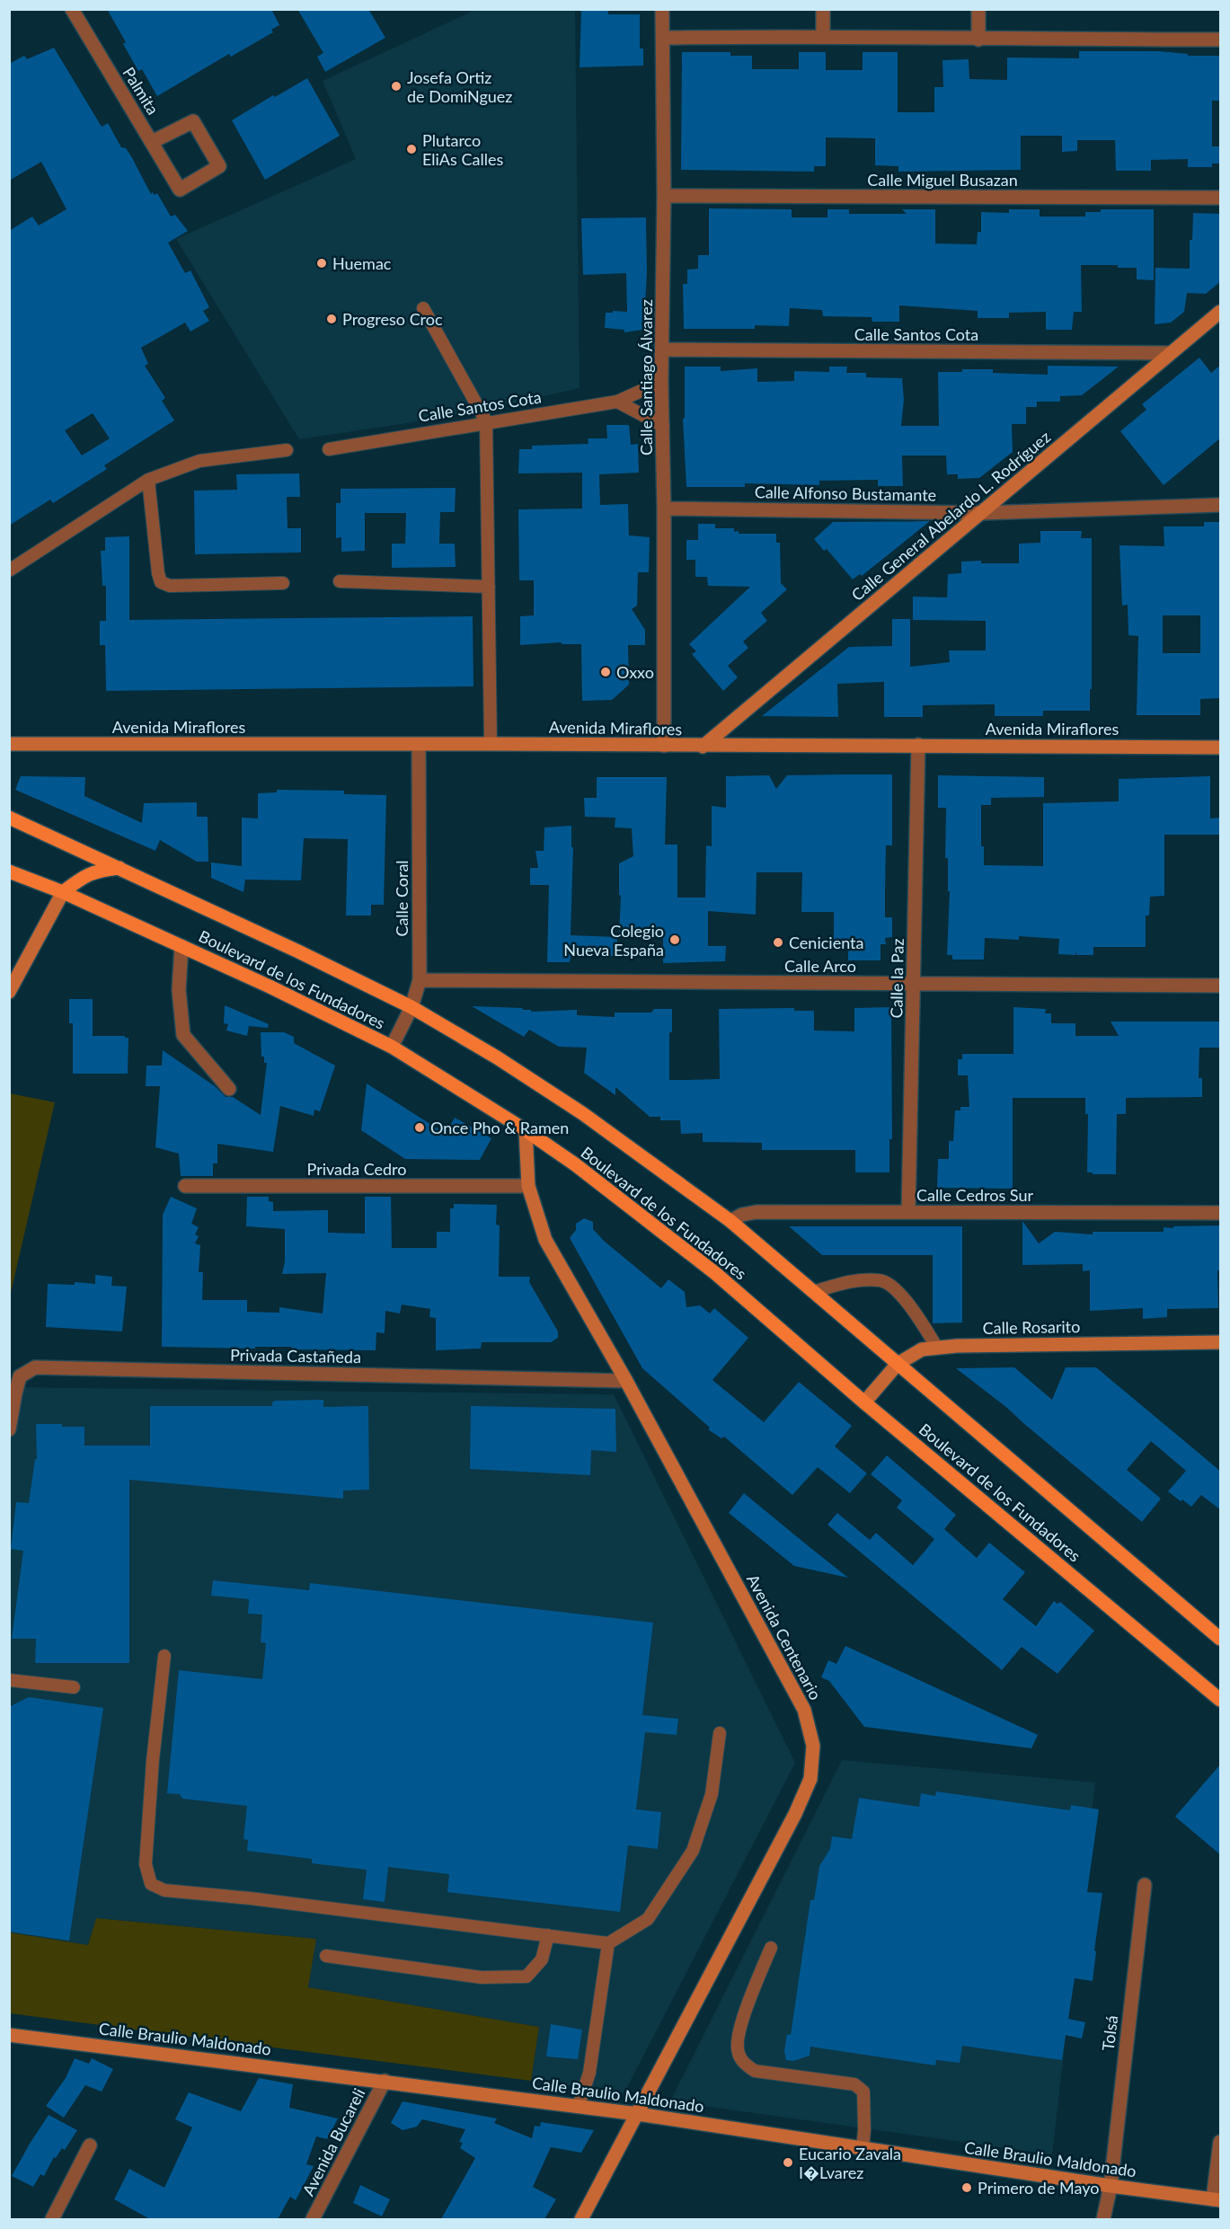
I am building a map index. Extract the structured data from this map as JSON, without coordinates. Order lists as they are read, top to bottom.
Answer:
{
  "streets": {
    "main road": ["Boulevard de los Fundadores"],
    "street": [
      "Palmita",
      "Calle Miguel Busazan",
      "Calle Santos Cota",
      "Calle Santiago Álvarez",
      "Calle Alfonso Bustamante",
      "Calle General Abelardo L. Rodríguez",
      "Avenida Miraflores",
      "Calle Coral",
      "Calle Arco",
      "Calle la Paz",
      "Privada Cedro",
      "Calle Cedros Sur",
      "Calle Rosarito",
      "Privada Castañeda",
      "Avenida Centenario",
      "Tolsá",
      "Calle Braulio Maldonado",
      "Avenida Bucareli"
    ]
  },
  "crossings": [
    ["Calle Miguel Busazan", "Calle Santiago Álvarez"],
    ["Calle Santos Cota", "Calle Santiago Álvarez"],
    ["Calle Santos Cota", "Calle General Abelardo L. Rodríguez"],
    ["Calle Santiago Álvarez", "Calle Alfonso Bustamante"],
    ["Calle Santiago Álvarez", "Avenida Miraflores"],
    ["Calle Alfonso Bustamante", "Calle General Abelardo L. Rodríguez"],
    ["Calle General Abelardo L. Rodríguez", "Avenida Miraflores"],
    ["Avenida Miraflores", "Calle Coral"],
    ["Avenida Miraflores", "Calle la Paz"],
    ["Calle Coral", "Calle Arco"],
    ["Calle Coral", "Boulevard de los Fundadores"],
    ["Calle Arco", "Calle la Paz"],
    ["Calle la Paz", "Calle Cedros Sur"],
    ["Boulevard de los Fundadores", "Calle Cedros Sur"],
    ["Boulevard de los Fundadores", "Calle Rosarito"],
    ["Boulevard de los Fundadores", "Avenida Centenario"],
    ["Privada Cedro", "Avenida Centenario"],
    ["Privada Castañeda", "Avenida Centenario"],
    ["Avenida Centenario", "Calle Braulio Maldonado"],
    ["Tolsá", "Calle Braulio Maldonado"],
    ["Calle Braulio Maldonado", "Avenida Bucareli"]
  ],
  "places": [
    "Josefa Ortiz de DomiNguez",
    "Plutarco EliAs Calles",
    "Huemac",
    "Progreso Croc",
    "Oxxo",
    "Colegio Nueva España",
    "Cenicienta",
    "Once Pho & Ramen",
    "Eucario Zavala I�Lvarez",
    "Primero de Mayo"
  ]
}
